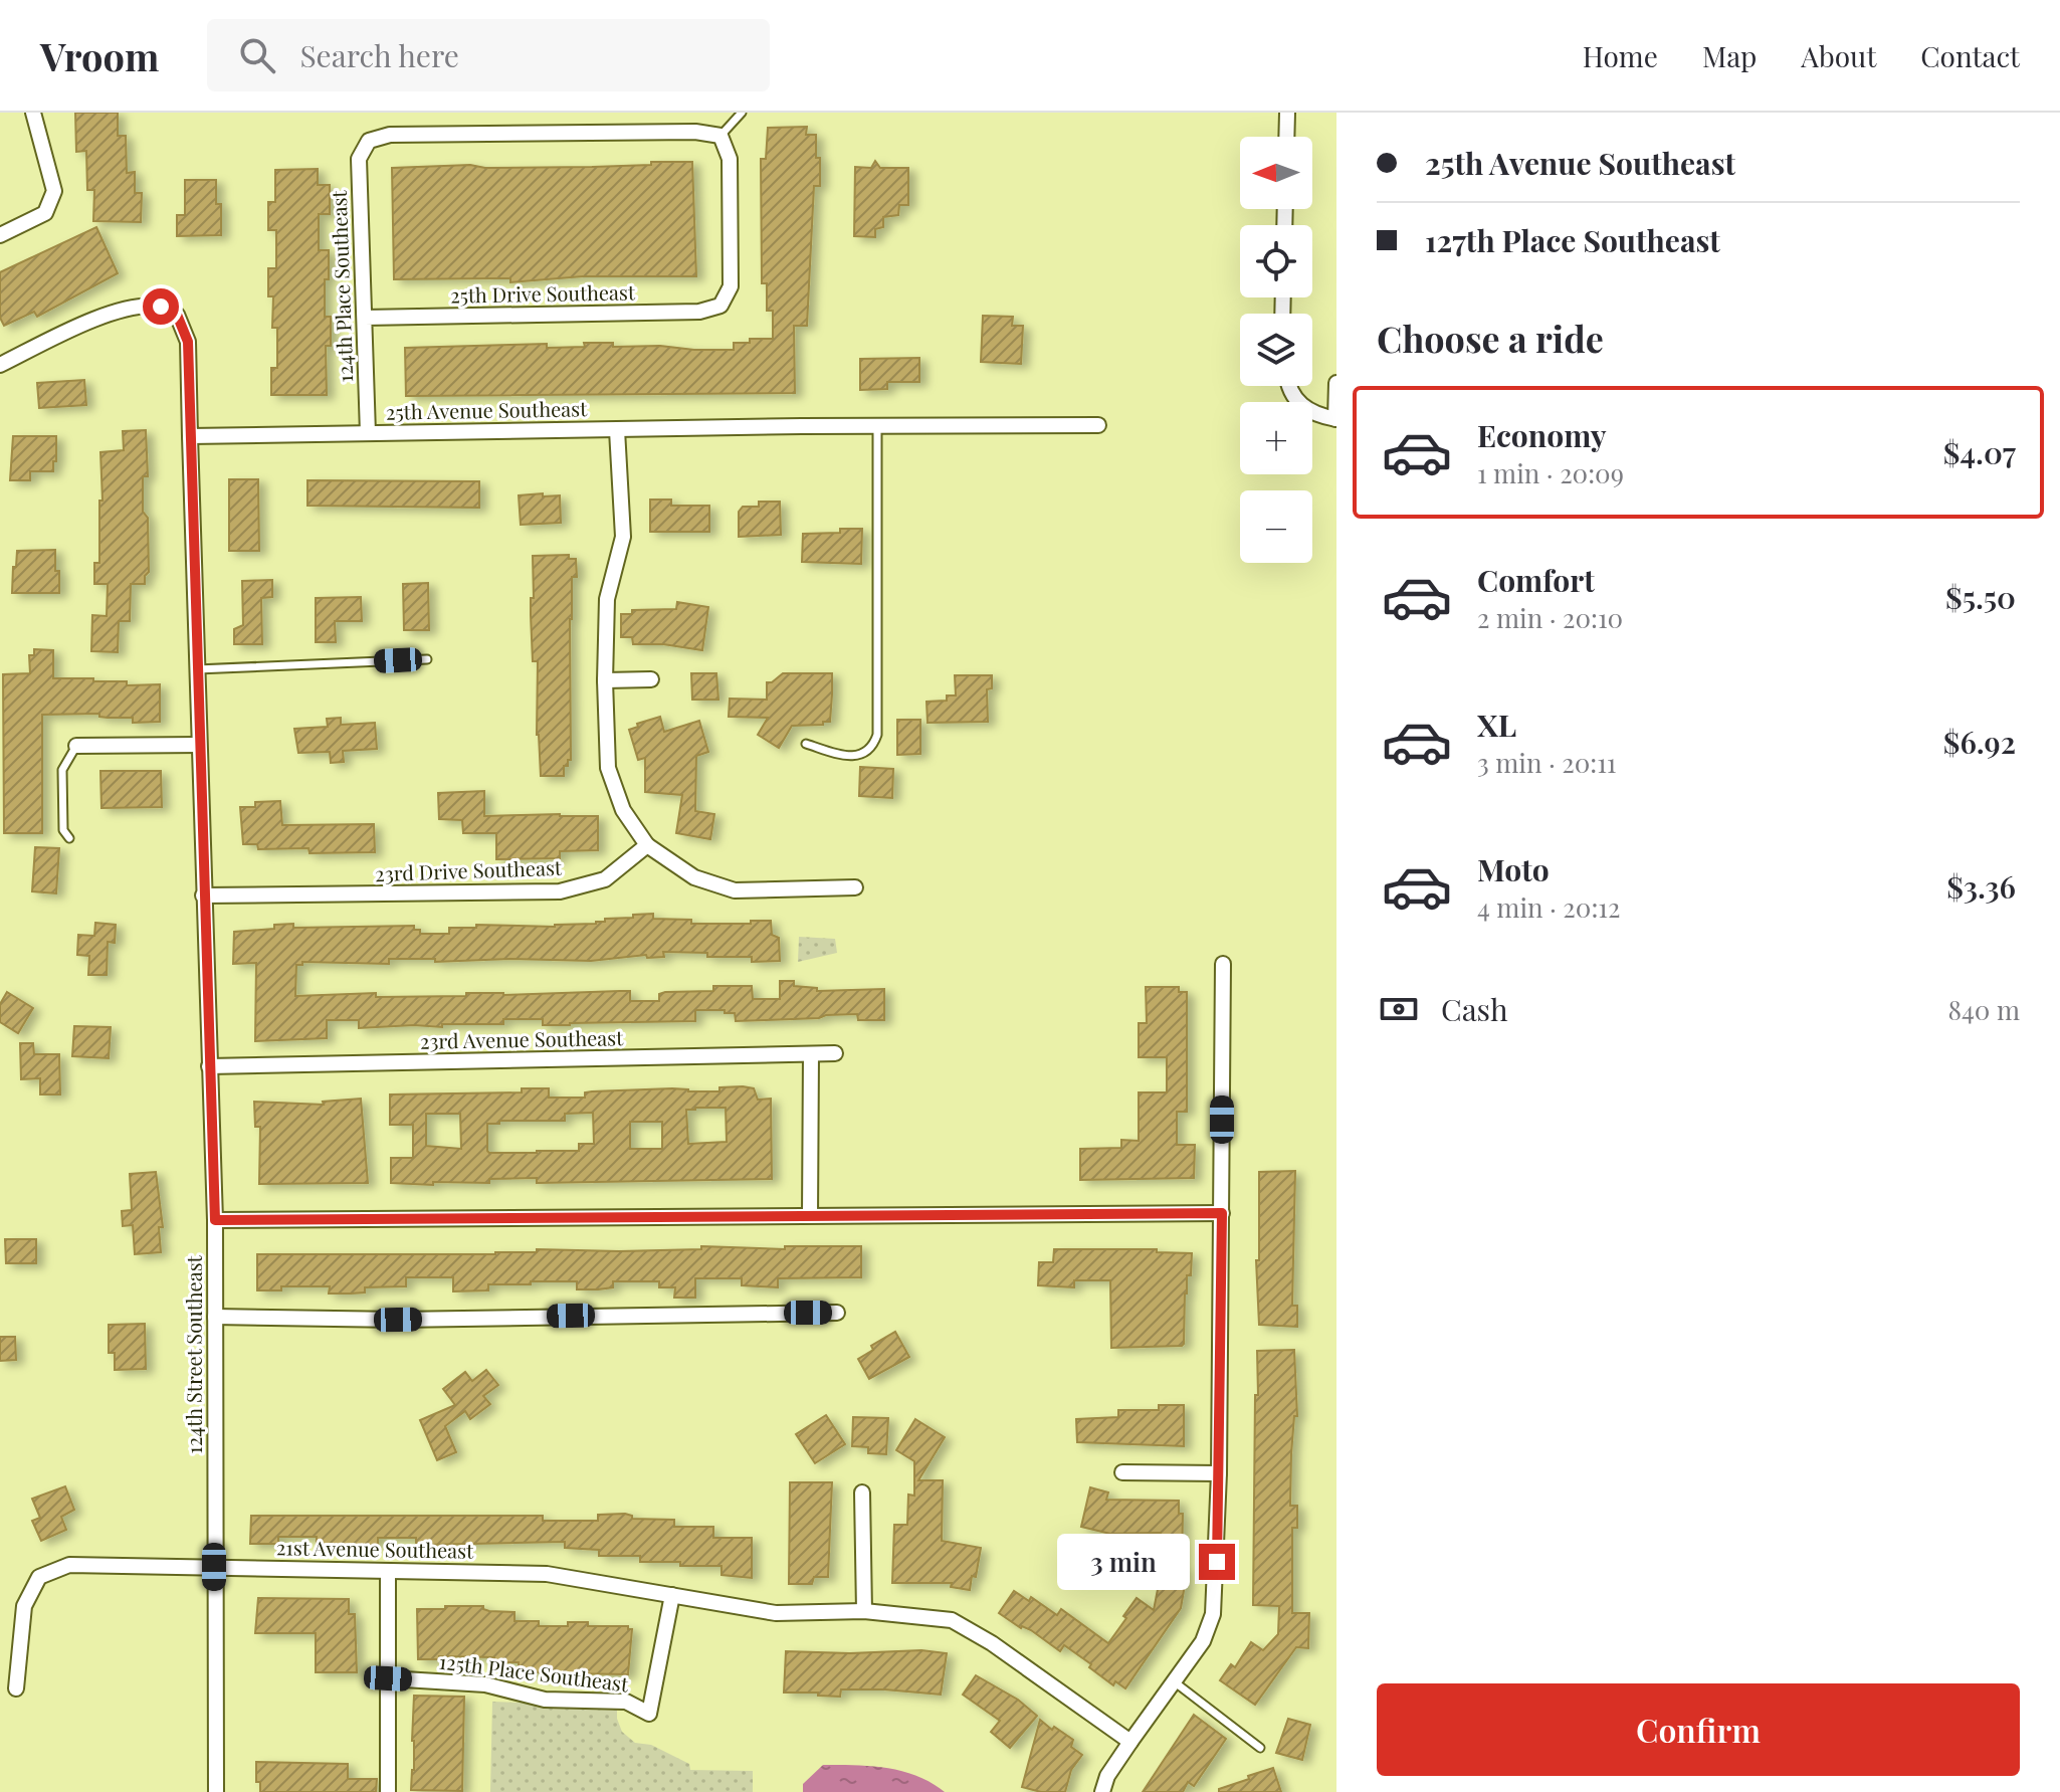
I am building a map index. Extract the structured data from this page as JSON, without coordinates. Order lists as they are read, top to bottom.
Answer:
{
  "streets": {
    "street": [
      "124th Place Southeast",
      "25th Drive Southeast",
      "25th Avenue Southeast",
      "23rd Drive Southeast",
      "23rd Avenue Southeast",
      "124th Street Southeast",
      "21st Avenue Southeast",
      "125th Place Southeast"
    ]
  },
  "crossings": [
    ["124th Place Southeast", "25th Drive Southeast"],
    ["124th Place Southeast", "25th Avenue Southeast"],
    ["25th Avenue Southeast", "124th Street Southeast"],
    ["23rd Drive Southeast", "124th Street Southeast"],
    ["23rd Avenue Southeast", "124th Street Southeast"],
    ["124th Street Southeast", "21st Avenue Southeast"],
    ["21st Avenue Southeast", "125th Place Southeast"]
  ],
  "north": "left",
  "page": {
    "header": "Vroom",
    "search": "Search here",
    "nav": [
      "Home",
      "Map",
      "About",
      "Contact"
    ],
    "banner": ["25th Avenue Southeast", "127th Place Southeast"],
    "map_buttons": ["+", "−"],
    "heading": "Choose a ride",
    "list": [
      {
        "name": "Economy",
        "note": "1 min · 20:09",
        "value": "$4.07"
      },
      {
        "name": "Comfort",
        "note": "2 min · 20:10",
        "value": "$5.50"
      },
      {
        "name": "XL",
        "note": "3 min · 20:11",
        "value": "$6.92"
      },
      {
        "name": "Moto",
        "note": "4 min · 20:12",
        "value": "$3.36"
      }
    ],
    "pay": ["Cash", "840 m"],
    "bubble": "3 min",
    "buttons": "Confirm"
  }
}
